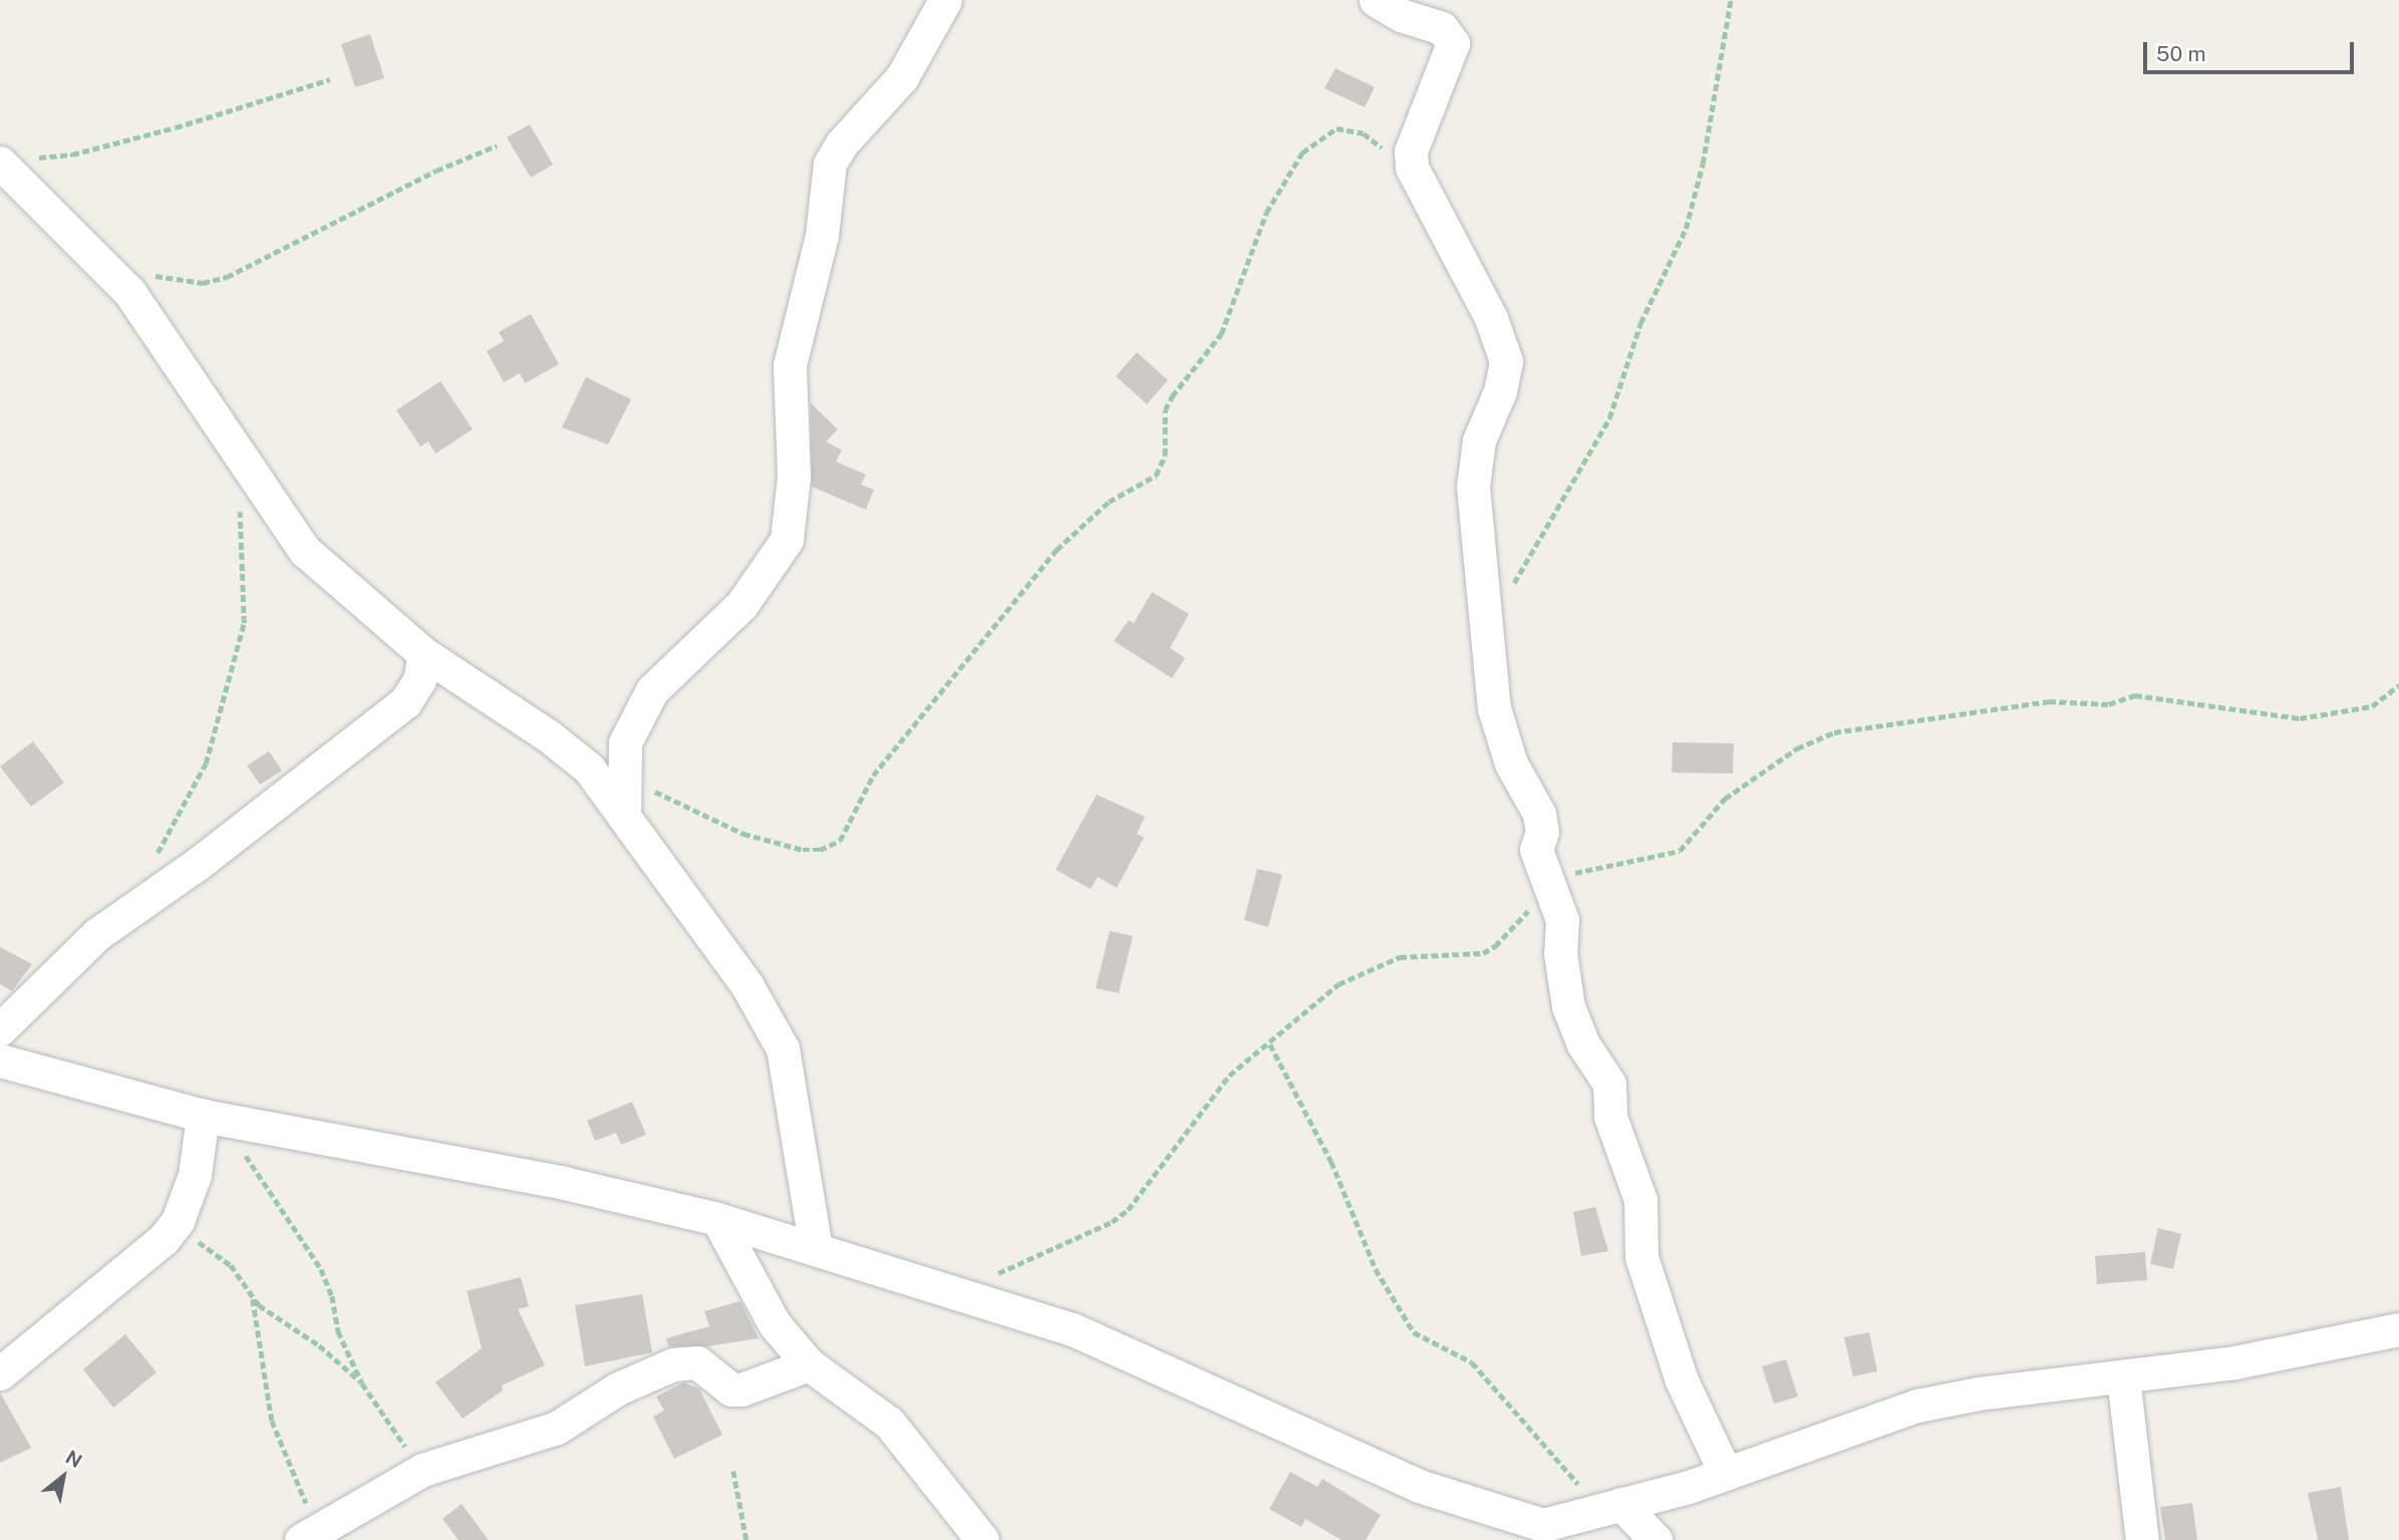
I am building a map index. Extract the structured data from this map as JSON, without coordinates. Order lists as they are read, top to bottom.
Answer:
{
  "scale_bar": "50 m",
  "north": "top right"
}
